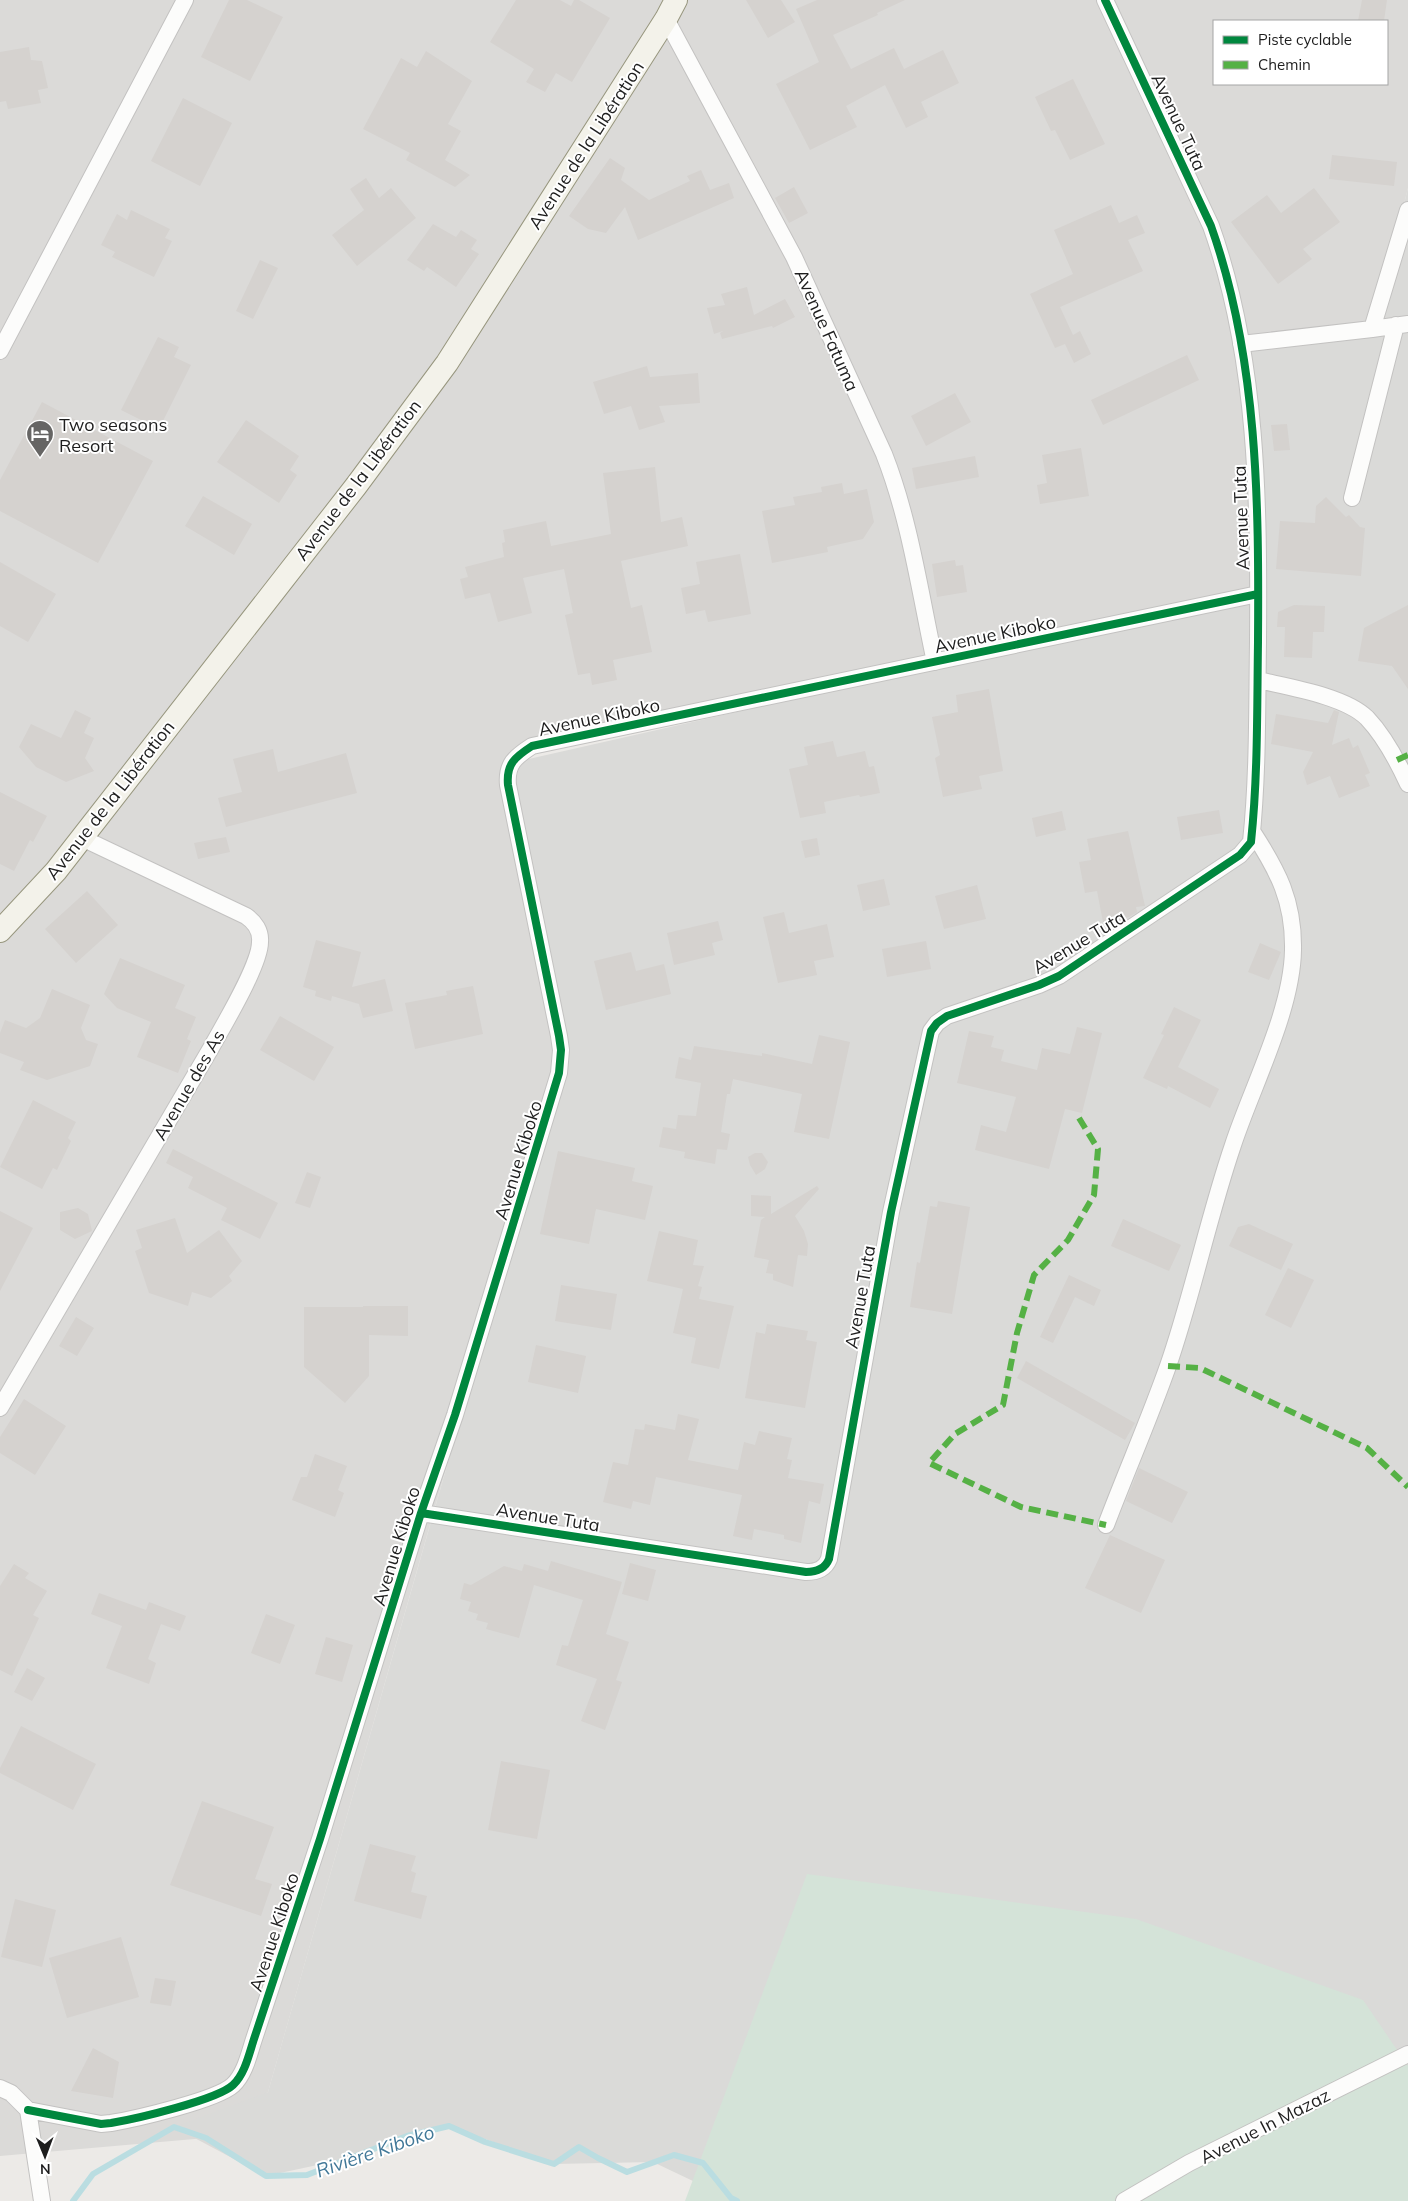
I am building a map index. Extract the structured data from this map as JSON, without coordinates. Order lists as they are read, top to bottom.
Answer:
{
  "streets": {
    "street": [
      "Avenue Tuta",
      "Avenue de la Libération",
      "Avenue Fatuma",
      "Avenue Kiboko",
      "Avenue des As",
      "Avenue In Mazaz"
    ]
  },
  "crossings": [
    ["Avenue Tuta", "Avenue Kiboko"],
    ["Avenue de la Libération", "Avenue Fatuma"],
    ["Avenue de la Libération", "Avenue des As"],
    ["Avenue Fatuma", "Avenue Kiboko"]
  ],
  "water": ["Rivière Kiboko"],
  "places": {
    "hotel": ["Two seasons Resort"]
  },
  "legend": ["Piste cyclable", "Chemin"],
  "north": "bottom"
}
